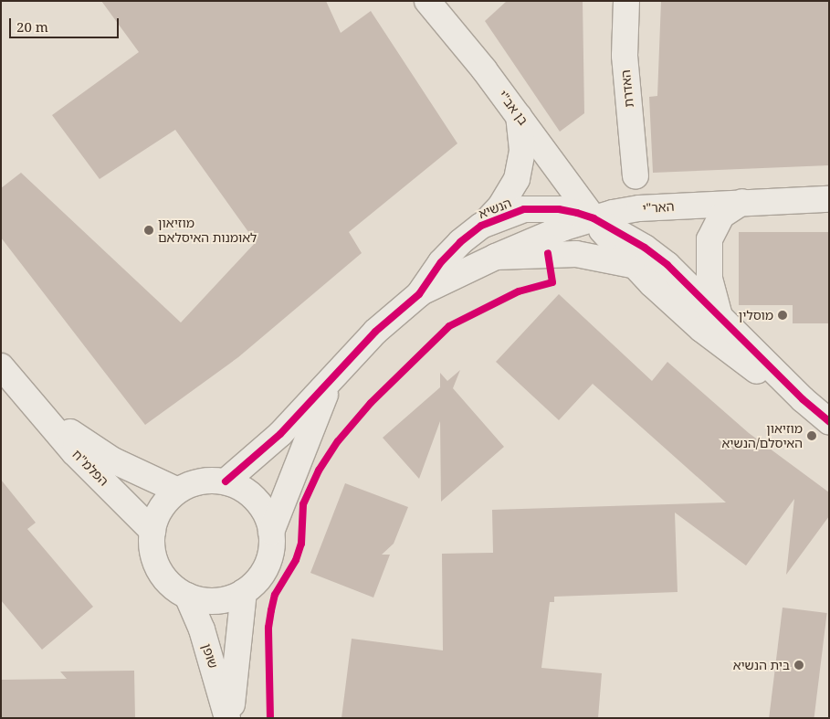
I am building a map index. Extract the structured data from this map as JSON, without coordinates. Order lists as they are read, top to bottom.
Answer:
{
  "streets": {
    "street": [
      "האדרת",
      "בן אב\"י",
      "האר\"י",
      "הנשיא",
      "הפלמ\"ח",
      "שופן"
    ]
  },
  "crossings": [
    ["בן אב\"י", "האר\"י"],
    ["בן אב\"י", "הנשיא"],
    ["האר\"י", "הנשיא"],
    ["הנשיא", "הפלמ\"ח"],
    ["הנשיא", "שופן"],
    ["הפלמ\"ח", "שופן"]
  ],
  "places": [
    "מוזיאון לאומנות האיסלאם",
    "מוסלין",
    "מוזיאון האיסלם/הנשיא",
    "בית הנשיא"
  ],
  "scale_bar": "20 m"
}
